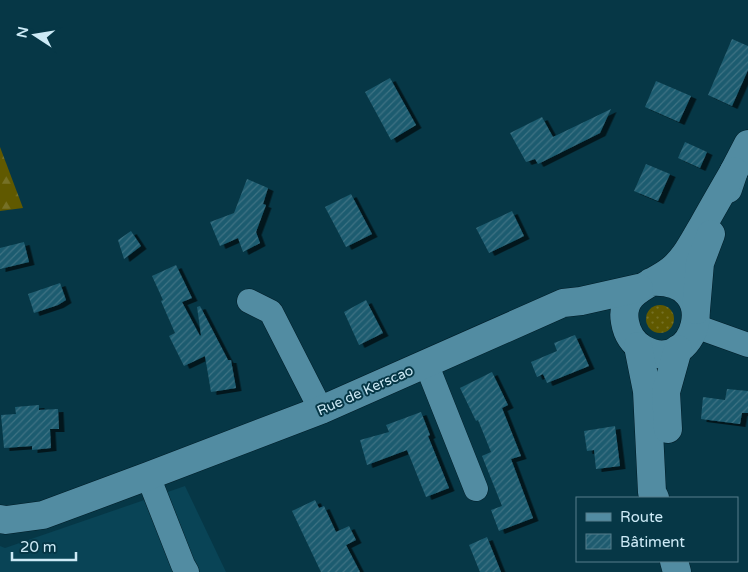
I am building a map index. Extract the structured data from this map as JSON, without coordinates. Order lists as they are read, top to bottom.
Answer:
{
  "streets": {
    "street": ["Rue de Kerscao"]
  },
  "legend": ["Route", "Bâtiment"],
  "scale_bar": "20 m",
  "north": "left"
}
